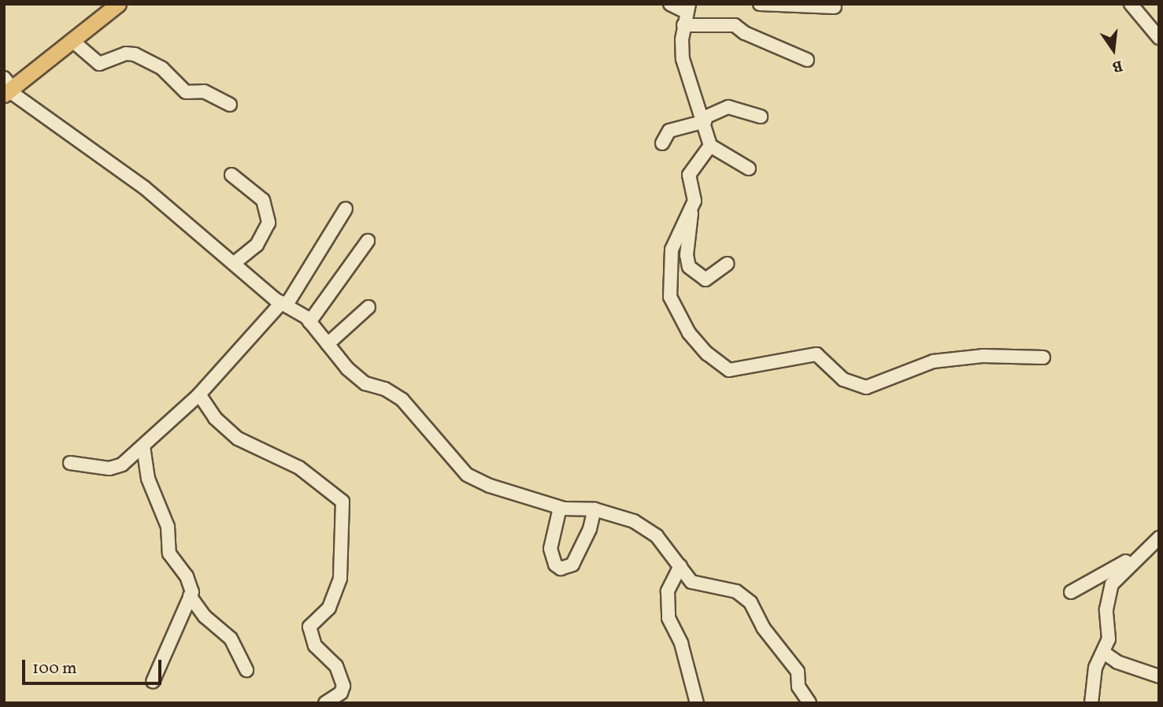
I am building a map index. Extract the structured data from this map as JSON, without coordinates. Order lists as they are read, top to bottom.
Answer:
{
  "scale_bar": "100 m",
  "north": "bottom"
}
